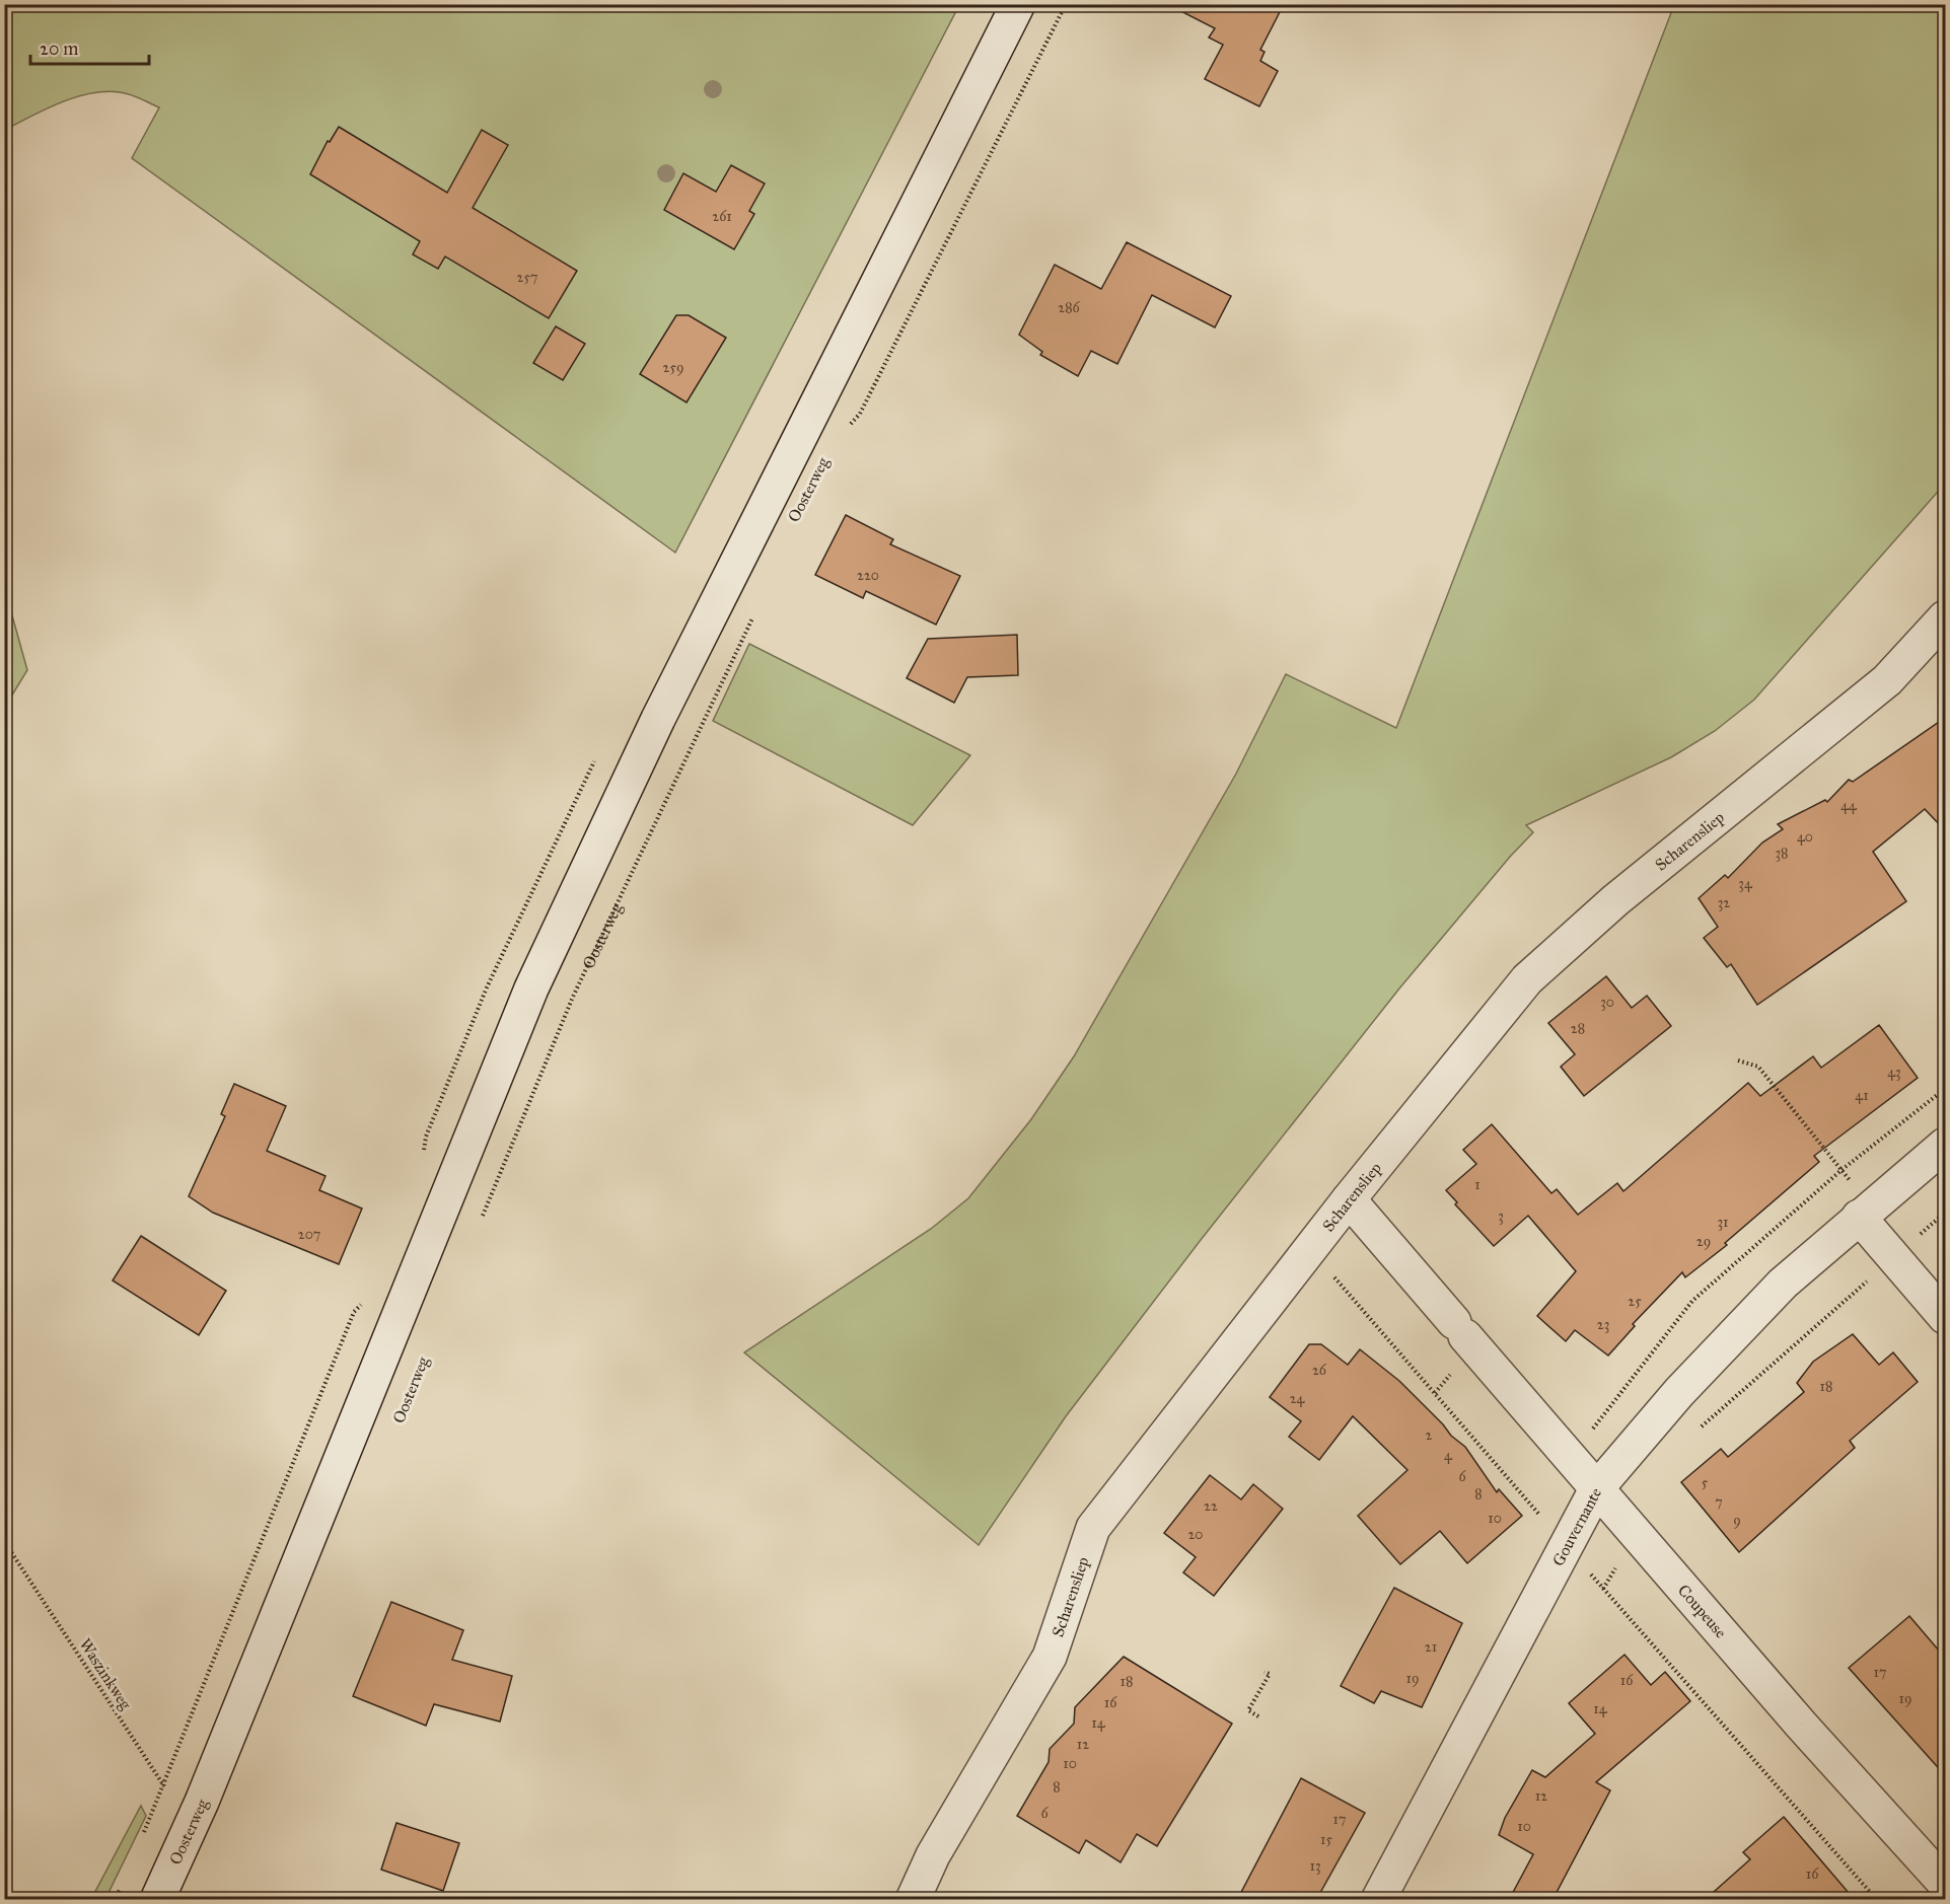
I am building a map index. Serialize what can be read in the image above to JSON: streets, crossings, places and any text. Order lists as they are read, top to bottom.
{
  "streets": {
    "street": [
      "Oosterweg",
      "Scharensliep",
      "Gouvernante",
      "Coupeuse"
    ],
    "path": ["Waszinkweg"]
  },
  "crossings": [
    ["Oosterweg", "Waszinkweg"],
    ["Scharensliep", "Coupeuse"],
    ["Gouvernante", "Coupeuse"]
  ],
  "house_numbers": [
    "261",
    "257",
    "286",
    "259",
    "220",
    "44",
    "40",
    "38",
    "34",
    "32",
    "30",
    "28",
    "43",
    "41",
    "1",
    "3",
    "31",
    "207",
    "29",
    "25",
    "23",
    "26",
    "18",
    "24",
    "2",
    "4",
    "6",
    "5",
    "8",
    "7",
    "22",
    "10",
    "9",
    "20",
    "21",
    "17",
    "19",
    "16",
    "18",
    "19",
    "16",
    "14",
    "14",
    "12",
    "10",
    "8",
    "12",
    "6",
    "17",
    "10",
    "15",
    "13",
    "16"
  ],
  "scale_bar": "20 m"
}
